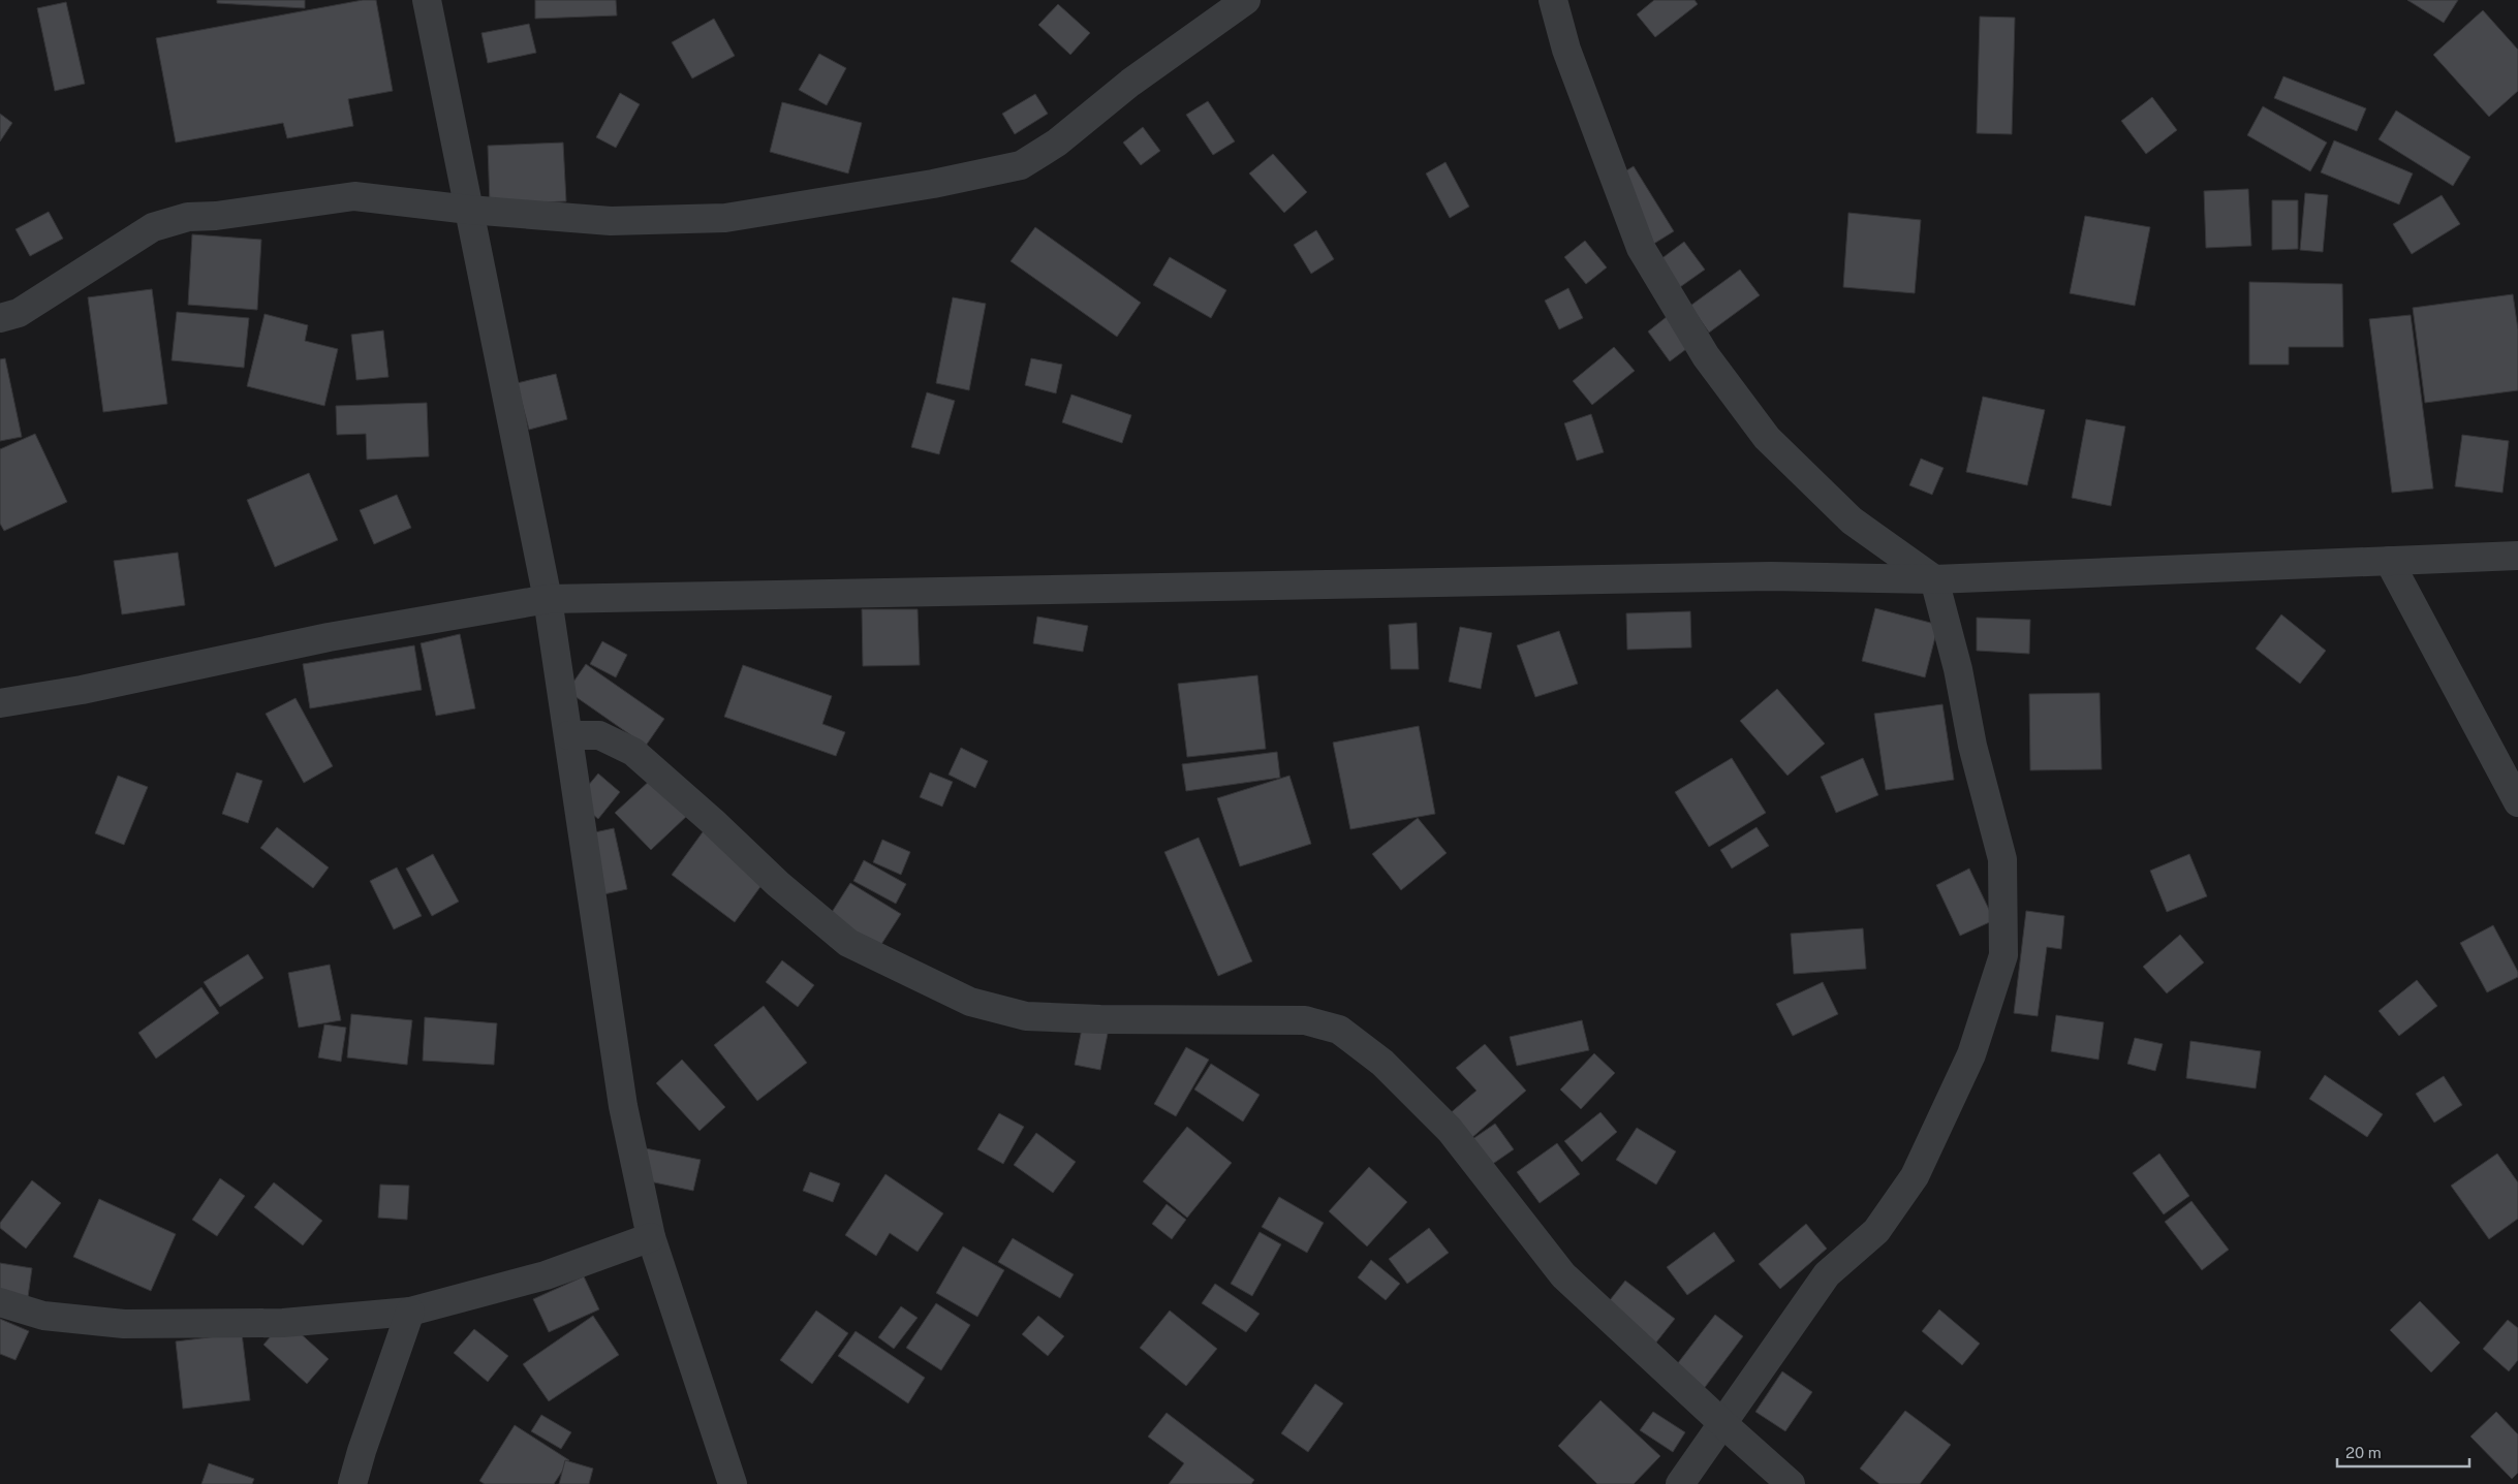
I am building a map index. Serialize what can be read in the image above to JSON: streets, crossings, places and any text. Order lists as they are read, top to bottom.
{
  "scale_bar": "20 m"
}
